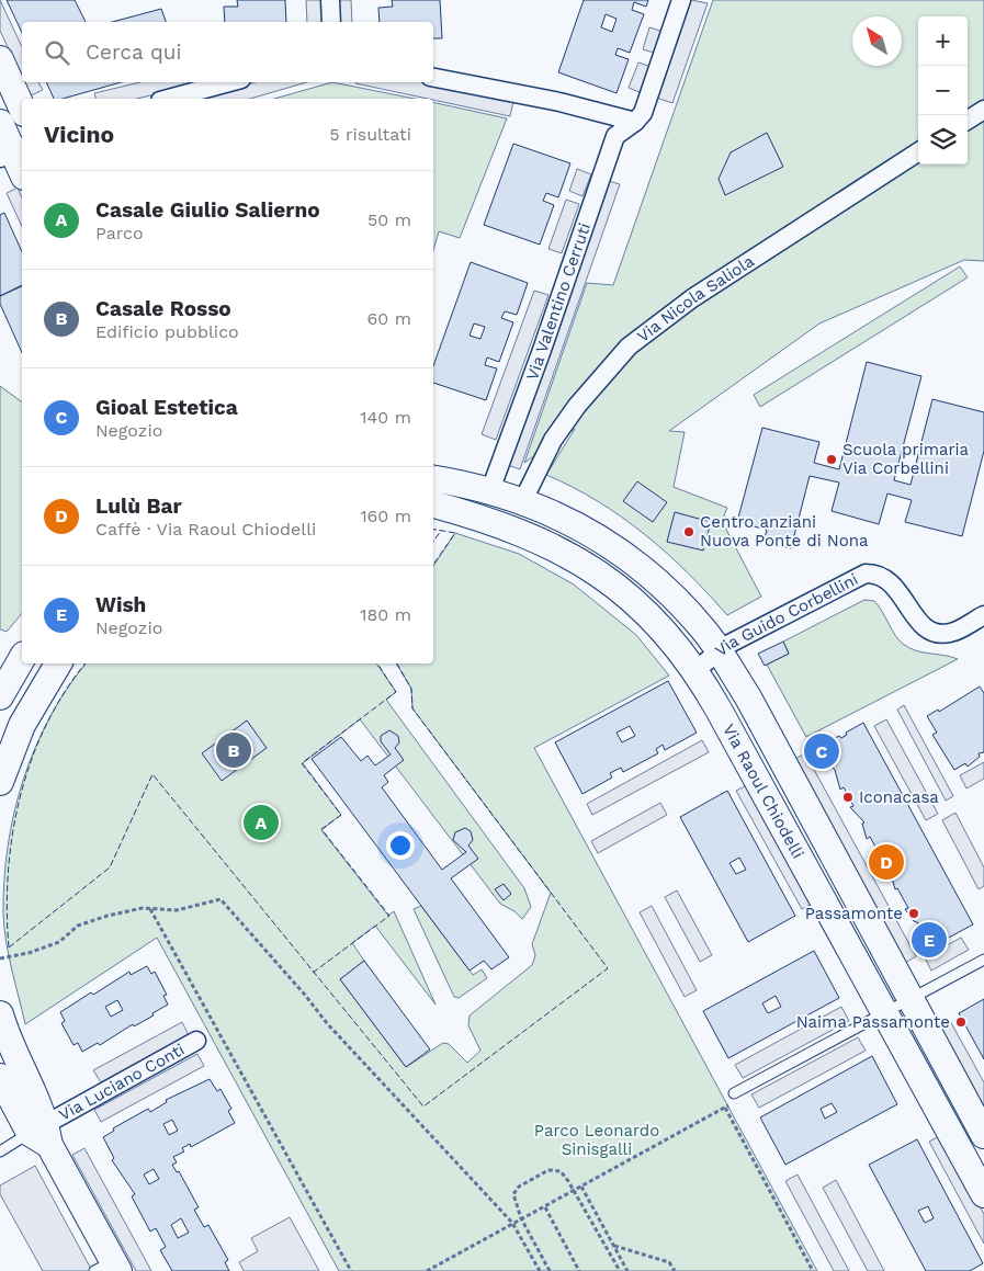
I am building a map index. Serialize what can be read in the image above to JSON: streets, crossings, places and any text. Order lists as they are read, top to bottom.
{
  "streets": {
    "main road": ["Via Raoul Chiodelli", "Via Luciano Conti"],
    "street": ["Via Nicola Saliola", "Via Valentino Cerruti", "Via Guido Corbellini"]
  },
  "crossings": [
    ["Via Nicola Saliola", "Via Raoul Chiodelli"],
    ["Via Valentino Cerruti", "Via Raoul Chiodelli"],
    ["Via Guido Corbellini", "Via Raoul Chiodelli"]
  ],
  "parks": ["Parco Leonardo Sinisgalli"],
  "places": [
    "Scuola primaria Via Corbellini",
    "Centro anziani Nuova Ponte di Nona",
    "Iconacasa",
    "Passamonte",
    "Naima Passamonte"
  ],
  "north": "top left",
  "page": {
    "map_buttons": ["+", "−"],
    "search": "Cerca qui",
    "heading": ["Vicino", "5 risultati"],
    "list": [
      {
        "mark": "A",
        "name": "Casale Giulio Salierno",
        "note": "Parco",
        "value": "50 m"
      },
      {
        "mark": "B",
        "name": "Casale Rosso",
        "note": "Edificio pubblico",
        "value": "60 m"
      },
      {
        "mark": "C",
        "name": "Gioal Estetica",
        "note": "Negozio",
        "value": "140 m"
      },
      {
        "mark": "D",
        "name": "Lulù Bar",
        "note": "Caffè · Via Raoul Chiodelli",
        "value": "160 m"
      },
      {
        "mark": "E",
        "name": "Wish",
        "note": "Negozio",
        "value": "180 m"
      }
    ],
    "pins": [
      "B",
      "C",
      "A",
      "D",
      "E"
    ]
  }
}
